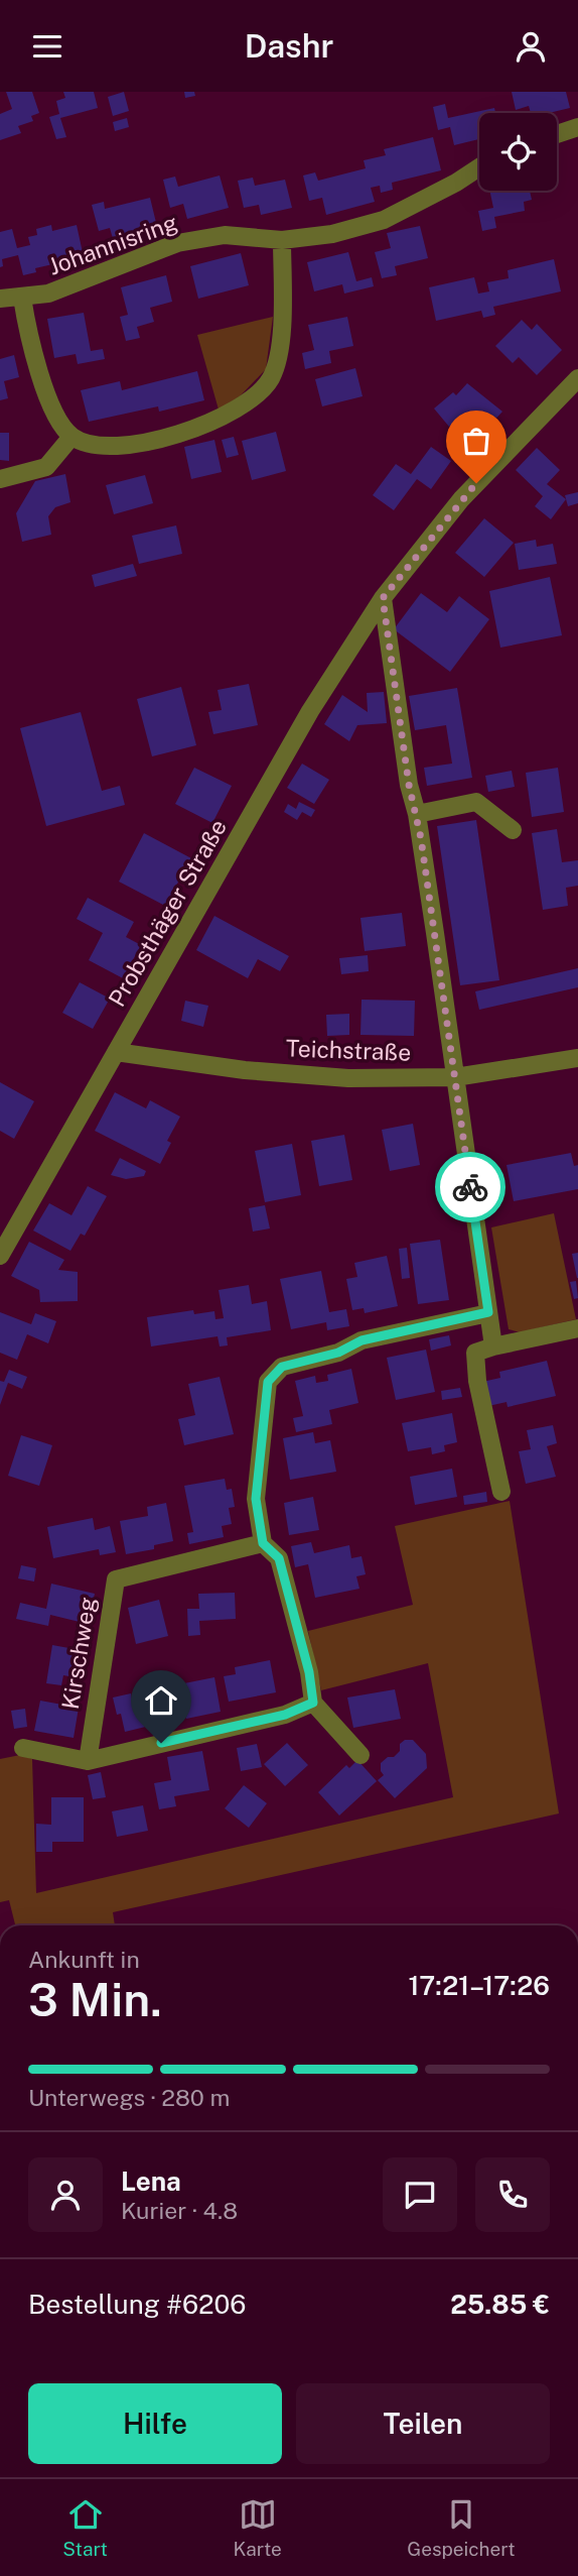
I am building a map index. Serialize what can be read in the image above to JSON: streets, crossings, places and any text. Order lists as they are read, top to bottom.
{
  "streets": {
    "street": [
      "Johannisring",
      "Probsthäger Straße",
      "Teichstraße",
      "Kirschweg"
    ]
  },
  "crossings": [
    ["Probsthäger Straße", "Teichstraße"]
  ],
  "page": {
    "header": "Dashr",
    "heading": ["3 Min.", "Ankunft in", "17:21–17:26"],
    "panel": [
      "Lena",
      "Kurier · 4.8",
      "Bestellung #6206",
      "25.85 €"
    ],
    "bar": "Unterwegs · 280 m",
    "buttons": ["Hilfe", "Teilen"],
    "tabs": ["Start", "Karte", "Gespeichert"]
  }
}
